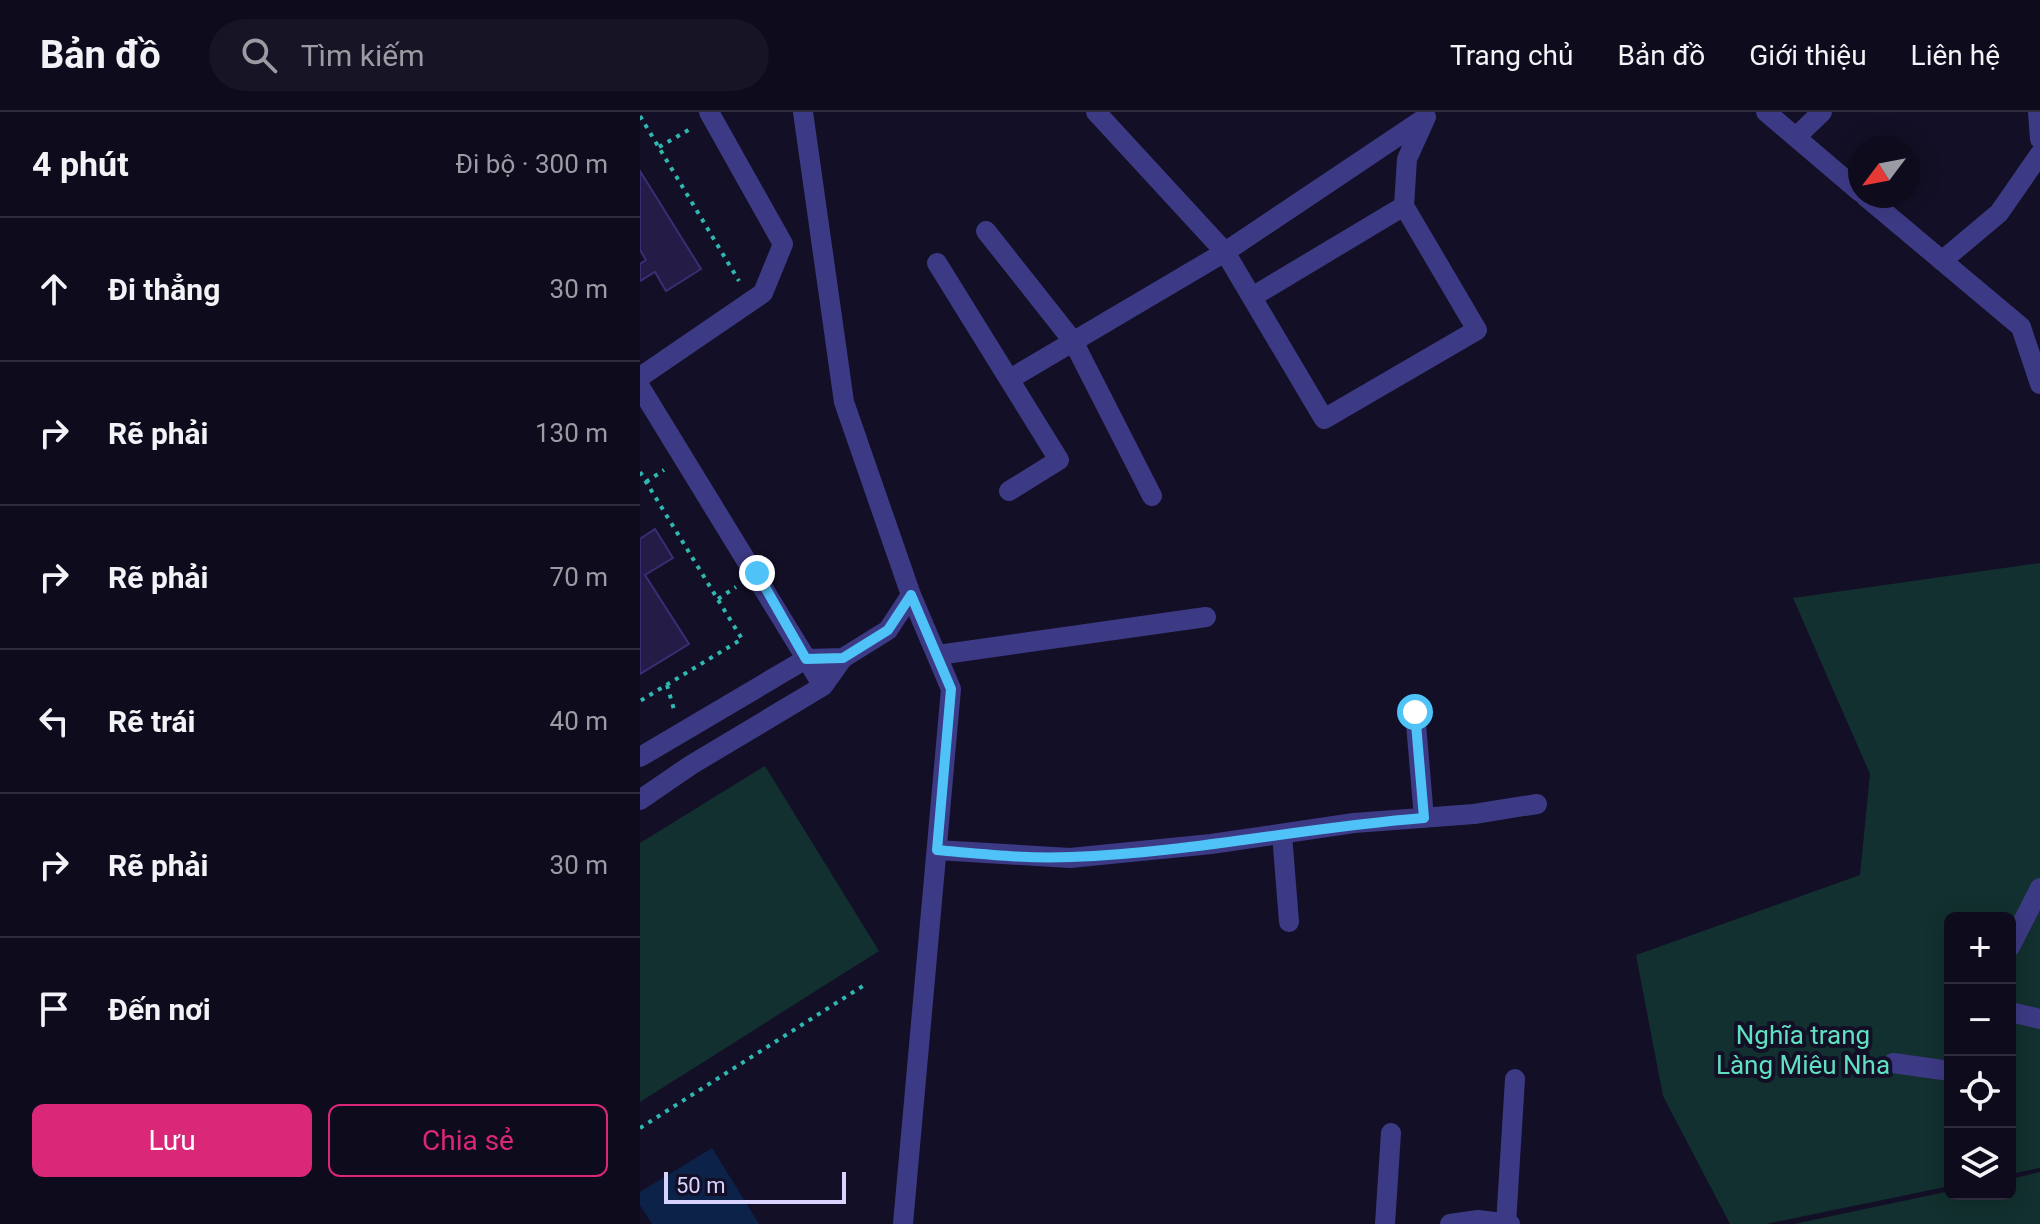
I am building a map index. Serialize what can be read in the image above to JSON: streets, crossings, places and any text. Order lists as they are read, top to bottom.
{
  "parks": ["Nghĩa trang Làng Miêu Nha"],
  "scale_bar": "50 m",
  "north": "bottom left",
  "page": {
    "header": "Bản đồ",
    "search": "Tìm kiếm",
    "nav": [
      "Trang chủ",
      "Bản đồ",
      "Giới thiệu",
      "Liên hệ"
    ],
    "heading": ["4 phút", "Đi bộ · 300 m"],
    "list": [
      ["Đi thẳng", "30 m"],
      ["Rẽ phải", "130 m"],
      ["Rẽ phải", "70 m"],
      ["Rẽ trái", "40 m"],
      ["Rẽ phải", "30 m"],
      "Đến nơi"
    ],
    "map_buttons": ["+", "−"],
    "buttons": ["Lưu", "Chia sẻ"],
    "scale": "50 m"
  }
}
